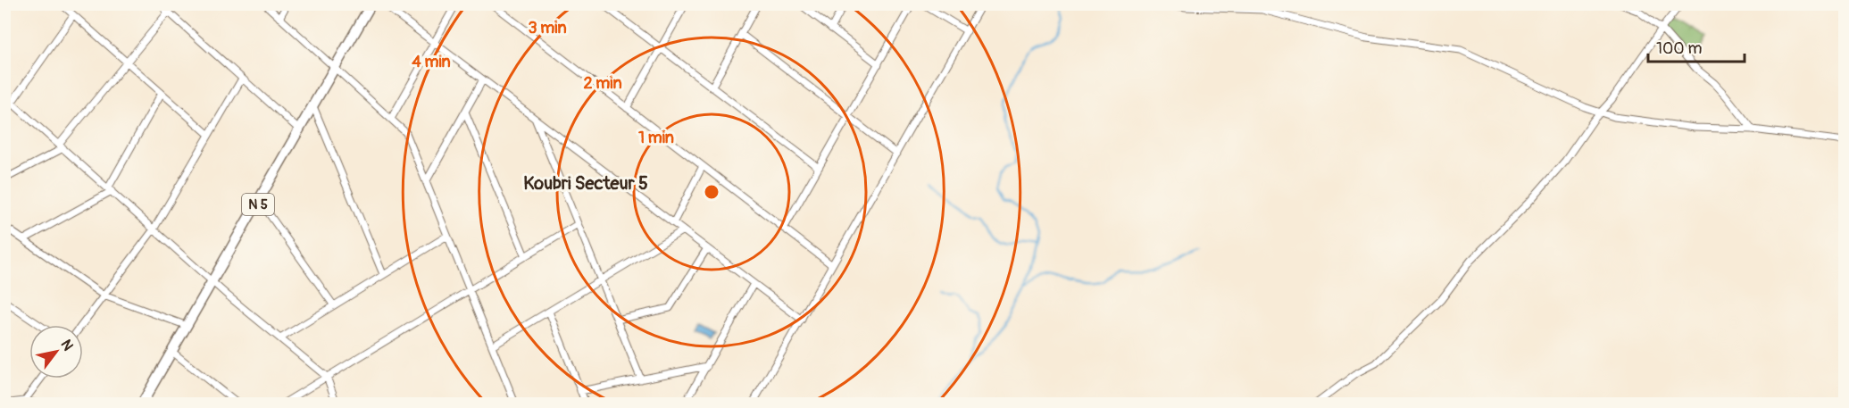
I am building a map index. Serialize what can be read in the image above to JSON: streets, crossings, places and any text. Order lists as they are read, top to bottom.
{
  "streets": {
    "highway": ["N 5"]
  },
  "districts": ["Koubri Secteur 5"],
  "scale_bar": "100 m",
  "north": "top right",
  "rings": [
    "3 min",
    "4 min",
    "2 min",
    "1 min"
  ]
}
